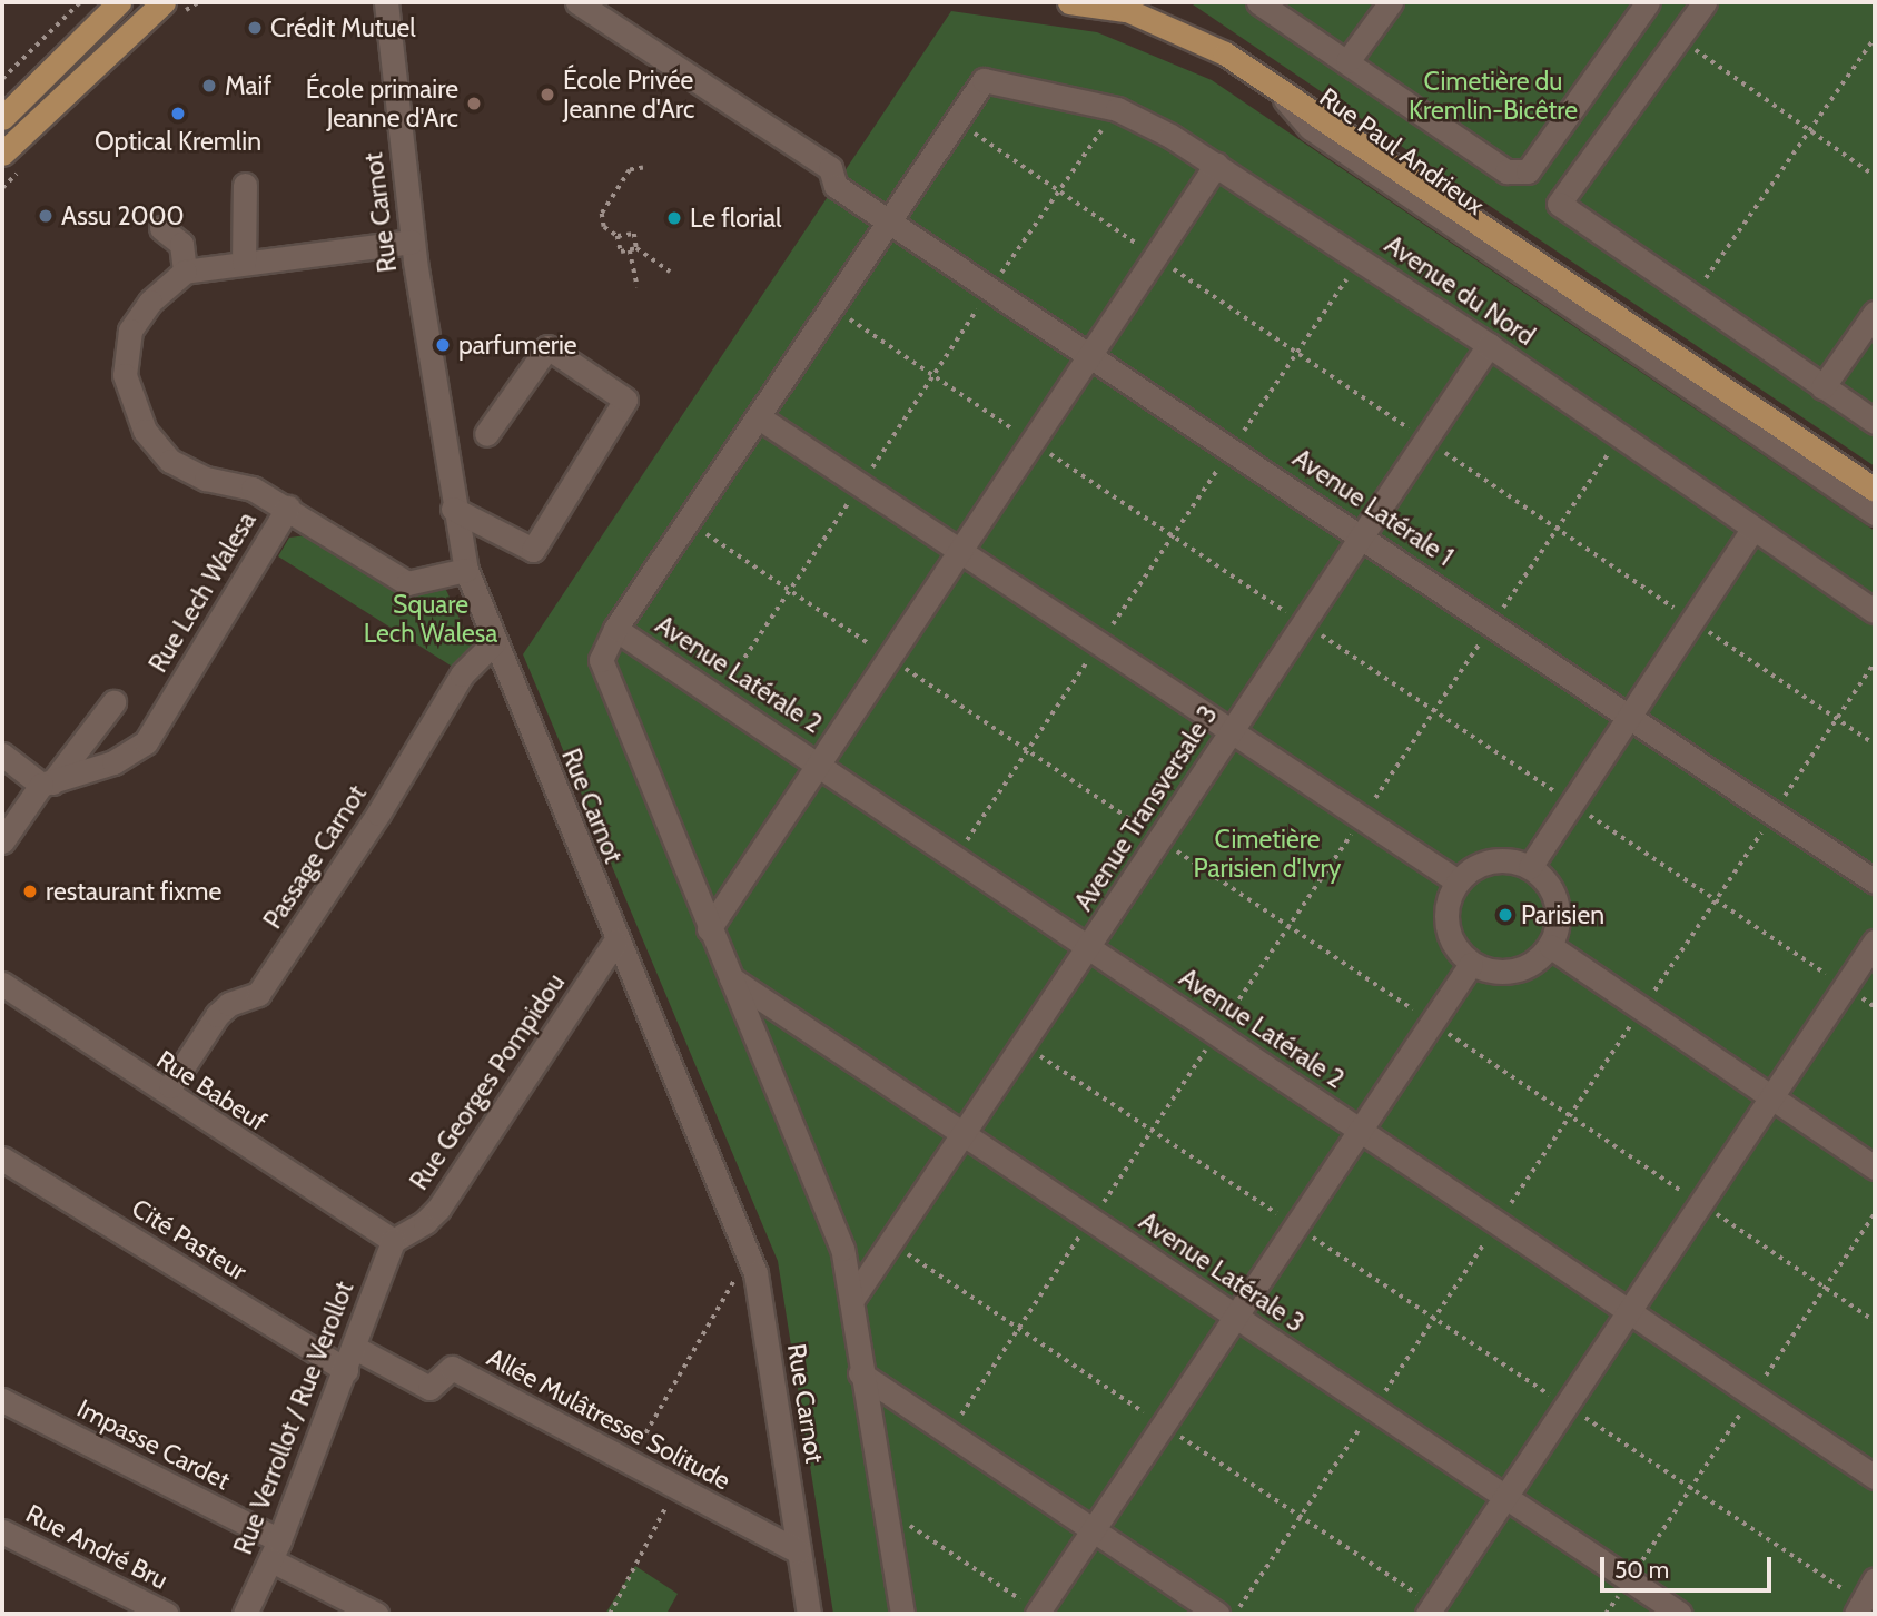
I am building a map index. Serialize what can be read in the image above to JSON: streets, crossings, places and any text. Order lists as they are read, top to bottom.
{
  "streets": {
    "main road": ["Rue Paul Andrieux"],
    "street": [
      "Rue Carnot",
      "Avenue du Nord",
      "Avenue Latérale 1",
      "Rue Lech Walesa",
      "Avenue Latérale 2",
      "Avenue Transversale 3",
      "Passage Carnot",
      "Rue Georges Pompidou",
      "Rue Babeuf",
      "Cité Pasteur",
      "Avenue Latérale 3",
      "Rue Verrollot / Rue Verollot",
      "Allée Mulâtresse Solitude",
      "Impasse Cardet",
      "Rue André Bru"
    ]
  },
  "crossings": [
    ["Rue Carnot", "Rue Lech Walesa"],
    ["Rue Carnot", "Passage Carnot"],
    ["Rue Carnot", "Rue Georges Pompidou"],
    ["Rue Carnot", "Allée Mulâtresse Solitude"],
    ["Avenue du Nord", "Avenue Latérale 1"],
    ["Avenue du Nord", "Avenue Transversale 3"],
    ["Avenue Latérale 1", "Avenue Transversale 3"],
    ["Avenue Latérale 2", "Avenue Transversale 3"],
    ["Avenue Transversale 3", "Avenue Latérale 3"],
    ["Rue Georges Pompidou", "Rue Babeuf"],
    ["Rue Georges Pompidou", "Rue Verrollot / Rue Verollot"],
    ["Rue Babeuf", "Rue Verrollot / Rue Verollot"],
    ["Cité Pasteur", "Rue Verrollot / Rue Verollot"],
    ["Rue Verrollot / Rue Verollot", "Allée Mulâtresse Solitude"],
    ["Rue Verrollot / Rue Verollot", "Impasse Cardet"]
  ],
  "parks": ["Cimetière du Kremlin-Bicêtre", "Square Lech Walesa", "Cimetière Parisien d'Ivry"],
  "places": [
    "Crédit Mutuel",
    "Maif",
    "École Privée Jeanne d'Arc",
    "École primaire Jeanne d'Arc",
    "Optical Kremlin",
    "Assu 2000",
    "Le florial",
    "parfumerie",
    "restaurant fixme",
    "Parisien"
  ],
  "scale_bar": "50 m"
}
